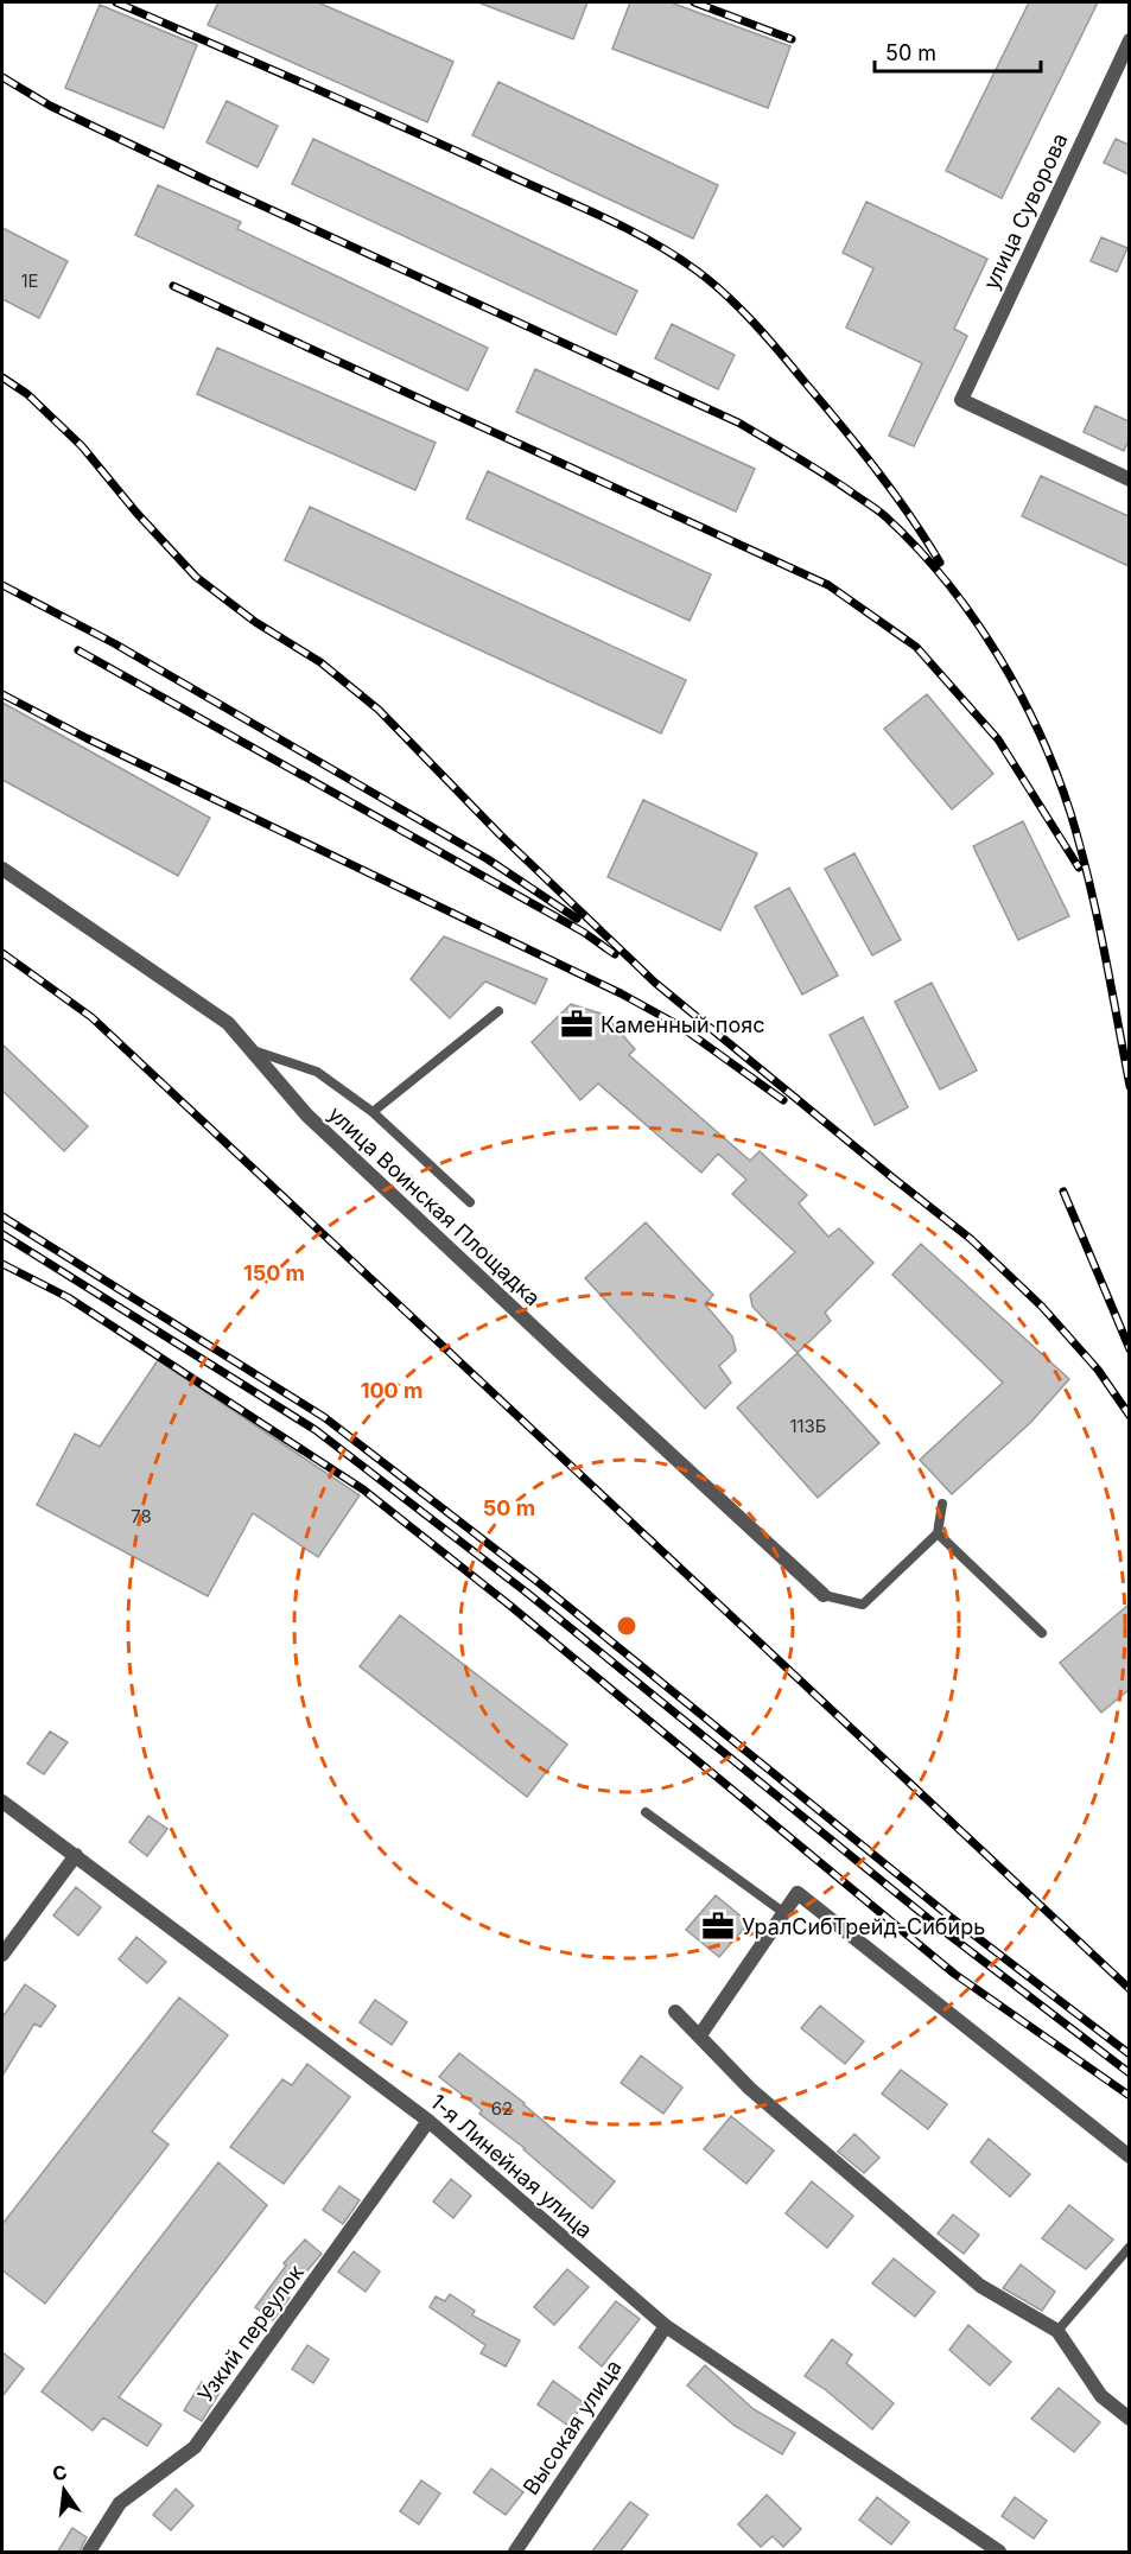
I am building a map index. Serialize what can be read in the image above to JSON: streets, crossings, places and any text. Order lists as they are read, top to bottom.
{
  "streets": {
    "street": [
      "улица Суворова",
      "улица Воинская Площадка",
      "1-я Линейная улица",
      "Узкий переулок",
      "Высокая улица"
    ]
  },
  "crossings": [
    ["1-я Линейная улица", "Узкий переулок"],
    ["1-я Линейная улица", "Высокая улица"]
  ],
  "places": {
    "office": ["Каменный пояс", "УралСибТрейд-Сибирь"]
  },
  "house_numbers": [
    "1Е",
    "113Б",
    "78",
    "62"
  ],
  "scale_bar": "50 m",
  "north": "top",
  "rings": ["150 m", "100 m", "50 m"]
}
